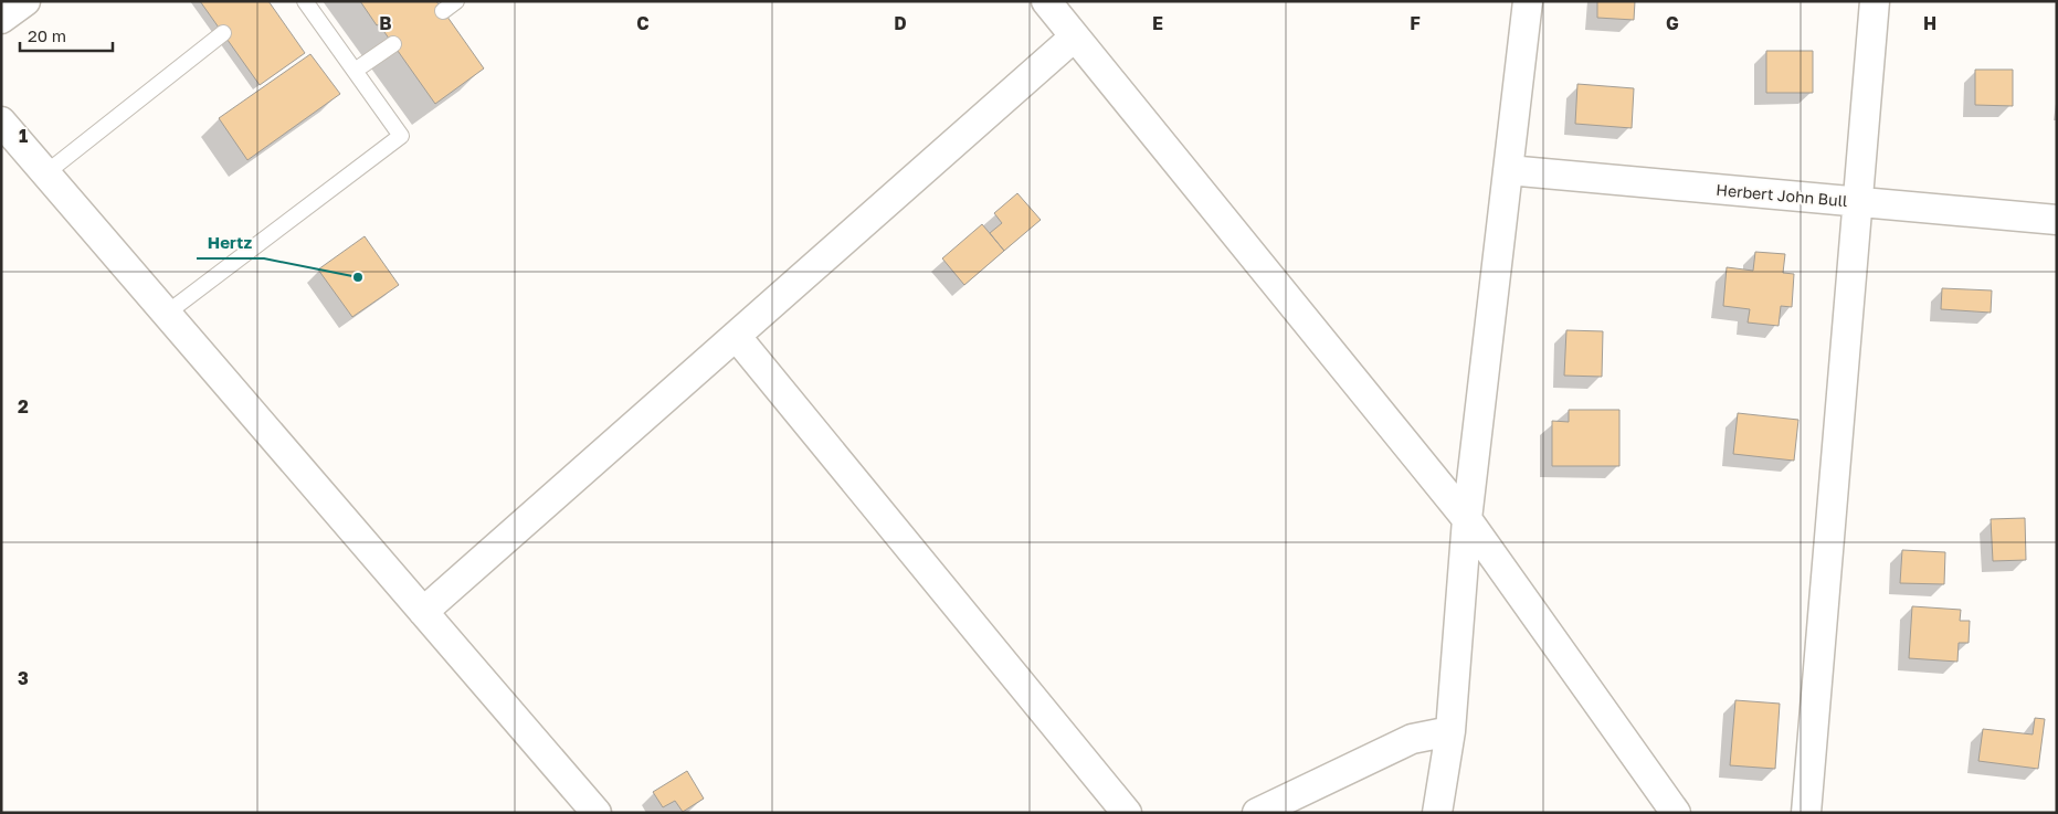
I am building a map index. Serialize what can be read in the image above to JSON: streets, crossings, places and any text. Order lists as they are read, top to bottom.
{
  "streets": {
    "street": ["Herbert John Bull"]
  },
  "places": ["Hertz"],
  "scale_bar": "20 m",
  "grid": {
    "columns": [
      "B",
      "C",
      "D",
      "E",
      "F",
      "G",
      "H"
    ],
    "rows": ["1", "2", "3"]
  }
}
